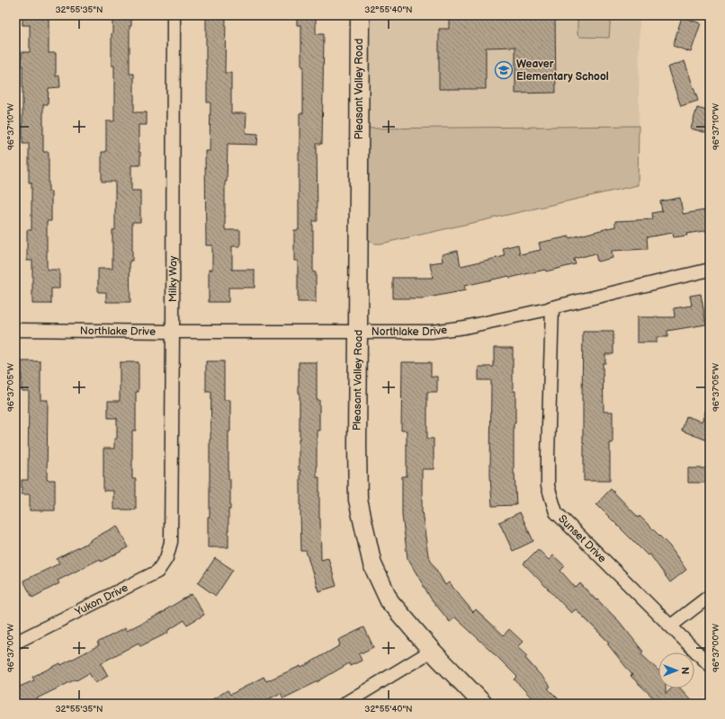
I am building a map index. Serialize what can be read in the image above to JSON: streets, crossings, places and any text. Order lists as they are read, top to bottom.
{
  "streets": {
    "street": [
      "Pleasant Valley Road",
      "Milky Way",
      "Northlake Drive",
      "Sunset Drive",
      "Yukon Drive"
    ]
  },
  "crossings": [
    ["Pleasant Valley Road", "Northlake Drive"],
    ["Milky Way", "Northlake Drive"],
    ["Milky Way", "Yukon Drive"],
    ["Northlake Drive", "Sunset Drive"]
  ],
  "places": {
    "school or university": ["Weaver Elementary School"]
  },
  "north": "right",
  "coordinates": [
    "32°55'35\"N",
    "32°55'40\"N",
    "96°37'10\"W",
    "96°37'05\"W",
    "96°37'00\"W"
  ]
}
